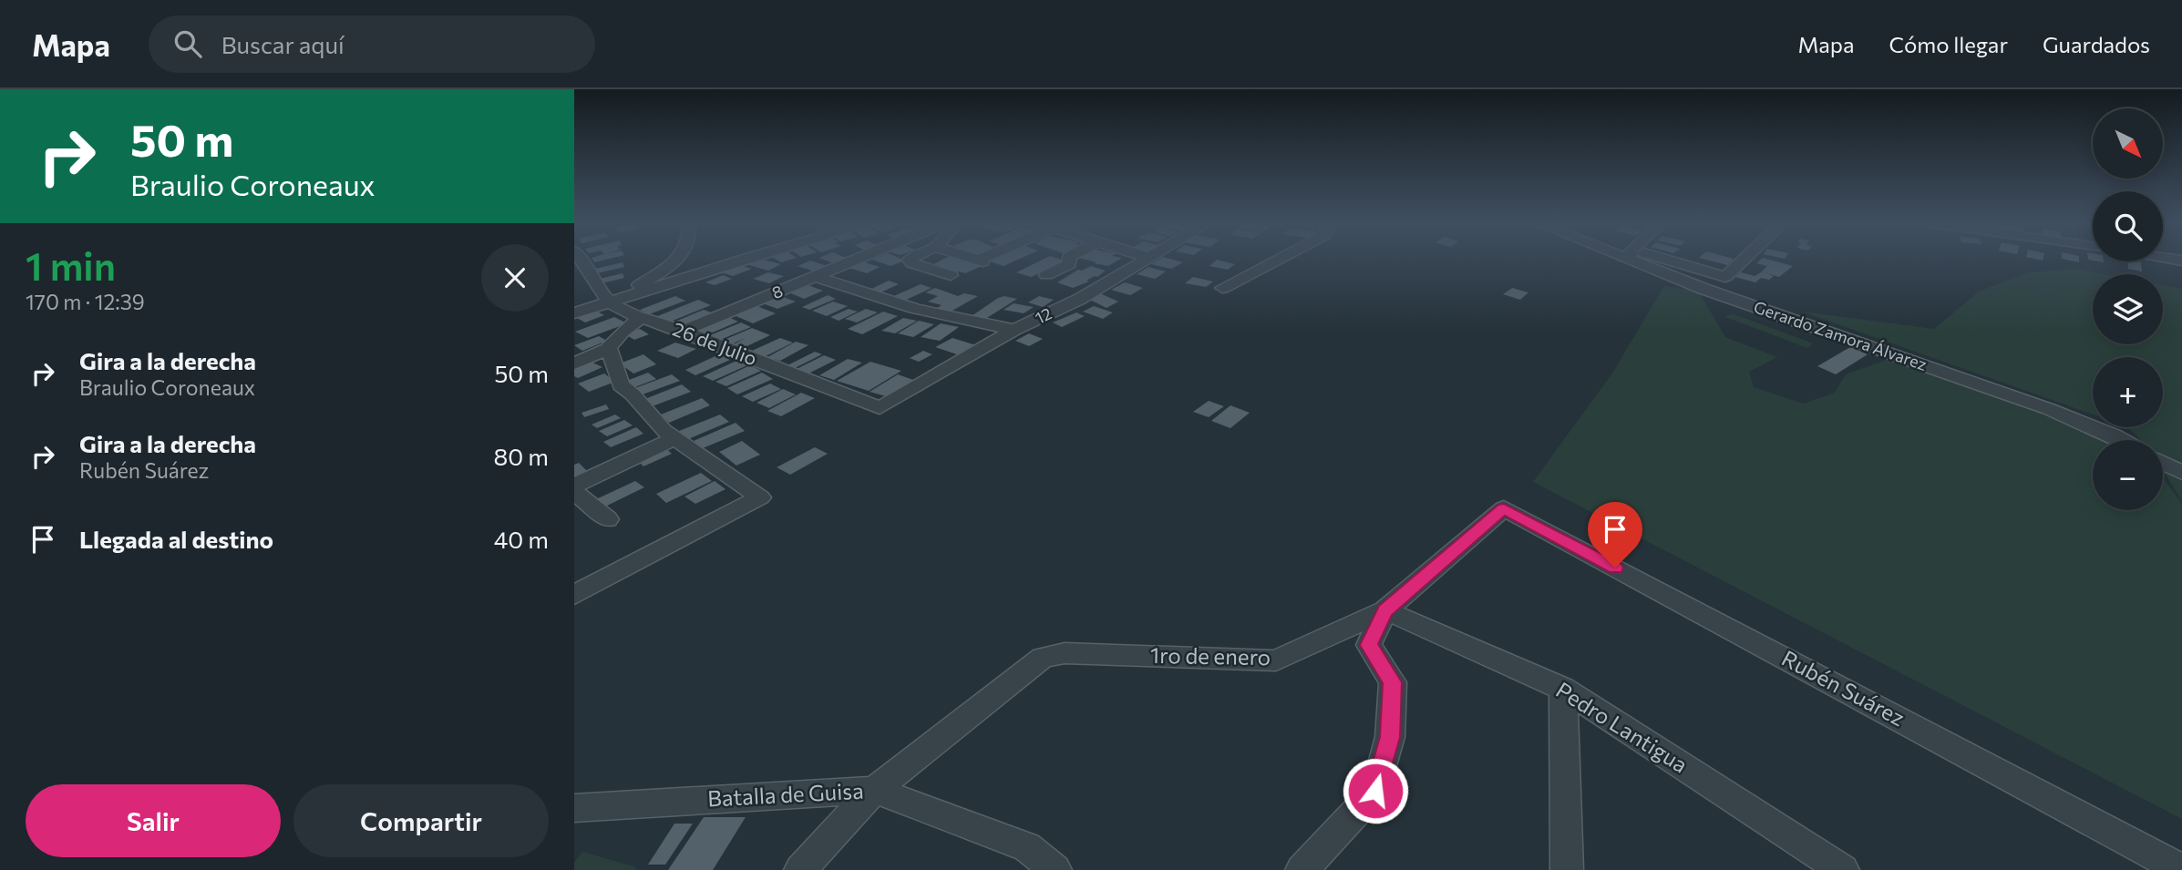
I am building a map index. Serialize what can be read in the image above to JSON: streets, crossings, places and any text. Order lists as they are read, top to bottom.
{
  "streets": {
    "street": [
      "8",
      "12",
      "Gerardo Zamora Álvarez",
      "26 de Julio",
      "1ro de enero",
      "Rubén Suárez",
      "Pedro Lantigua",
      "Batalla de Guisa"
    ]
  },
  "crossings": [
    ["8", "26 de Julio"],
    ["12", "26 de Julio"],
    ["1ro de enero", "Rubén Suárez"],
    ["1ro de enero", "Pedro Lantigua"],
    ["1ro de enero", "Batalla de Guisa"],
    ["Rubén Suárez", "Pedro Lantigua"]
  ],
  "north": "bottom right",
  "page": {
    "header": "Mapa",
    "search": "Buscar aquí",
    "nav": ["Mapa", "Cómo llegar", "Guardados"],
    "turn": ["50 m", "Braulio Coroneaux"],
    "map_buttons": ["+", "−"],
    "heading": ["1 min", "170 m · 12:39"],
    "list": [
      {
        "name": "Gira a la derecha",
        "note": "Braulio Coroneaux",
        "value": "50 m"
      },
      {
        "name": "Gira a la derecha",
        "note": "Rubén Suárez",
        "value": "80 m"
      },
      {
        "name": "Llegada al destino",
        "value": "40 m"
      }
    ],
    "buttons": ["Salir", "Compartir"]
  }
}
